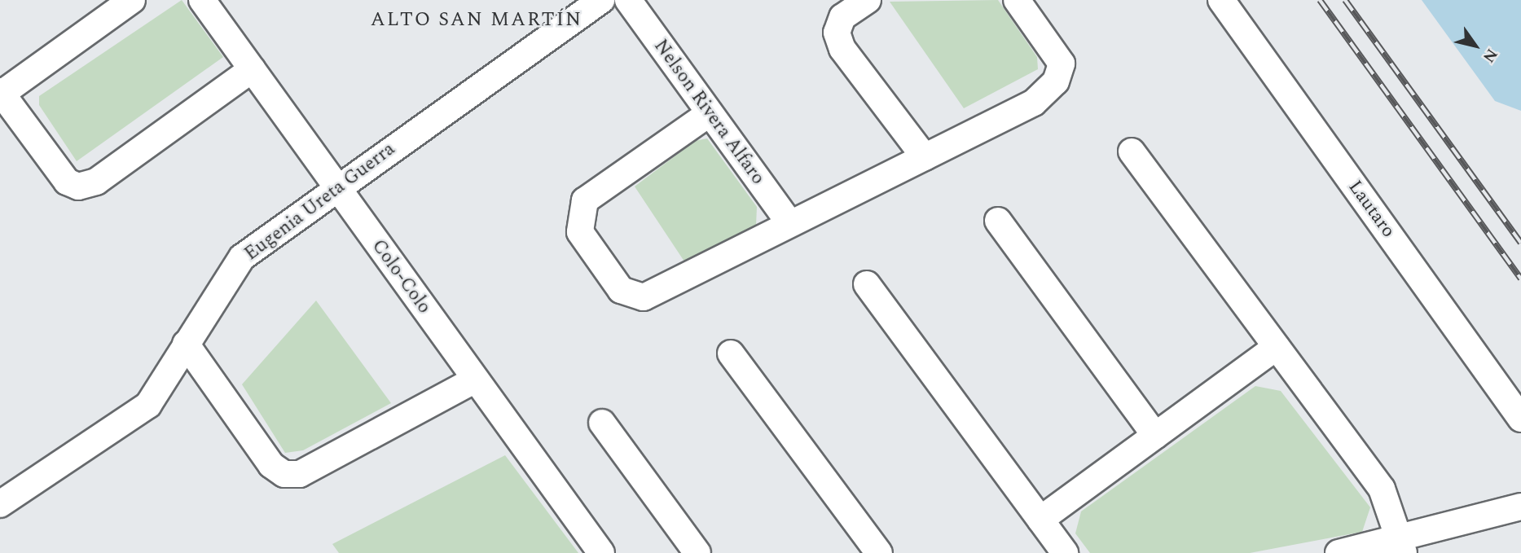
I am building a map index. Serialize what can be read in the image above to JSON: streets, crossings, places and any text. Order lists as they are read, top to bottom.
{
  "streets": {
    "street": [
      "Nelson Rivera Alfaro",
      "Eugenia Ureta Guerra",
      "Lautaro",
      "Colo-Colo"
    ]
  },
  "crossings": [
    ["Eugenia Ureta Guerra", "Colo-Colo"]
  ],
  "districts": ["ALTO SAN MARTÍN"],
  "north": "bottom right"
}
